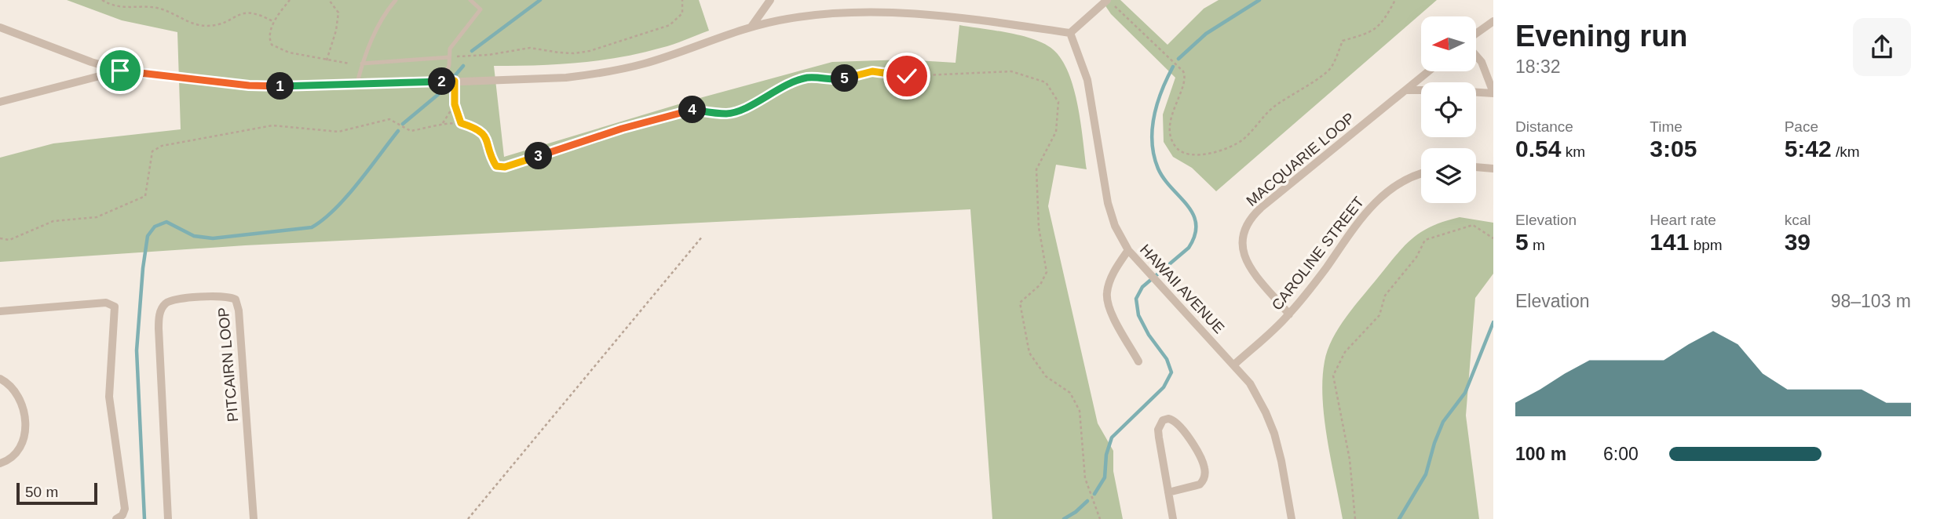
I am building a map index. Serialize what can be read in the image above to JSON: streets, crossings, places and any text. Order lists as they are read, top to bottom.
{
  "streets": {
    "street": [
      "MACQUARIE LOOP",
      "CAROLINE STREET",
      "HAWAII AVENUE",
      "PITCAIRN LOOP"
    ]
  },
  "crossings": [
    ["MACQUARIE LOOP", "CAROLINE STREET"],
    ["CAROLINE STREET", "HAWAII AVENUE"]
  ],
  "scale_bar": "50 m",
  "north": "left",
  "page": {
    "heading": ["Evening run", "18:32"],
    "pins": [
      "5",
      "2",
      "1",
      "4",
      "3"
    ],
    "stats": [
      ["Distance", "0.54 km"],
      ["Time", "3:05"],
      ["Pace", "5:42 /km"],
      ["Elevation", "5 m"],
      ["Heart rate", "141 bpm"],
      ["kcal", "39"]
    ],
    "chart": ["Elevation", "98–103 m"],
    "list": [
      {
        "name": "100 m",
        "note": "6:00"
      }
    ],
    "scale": "50 m"
  }
}
